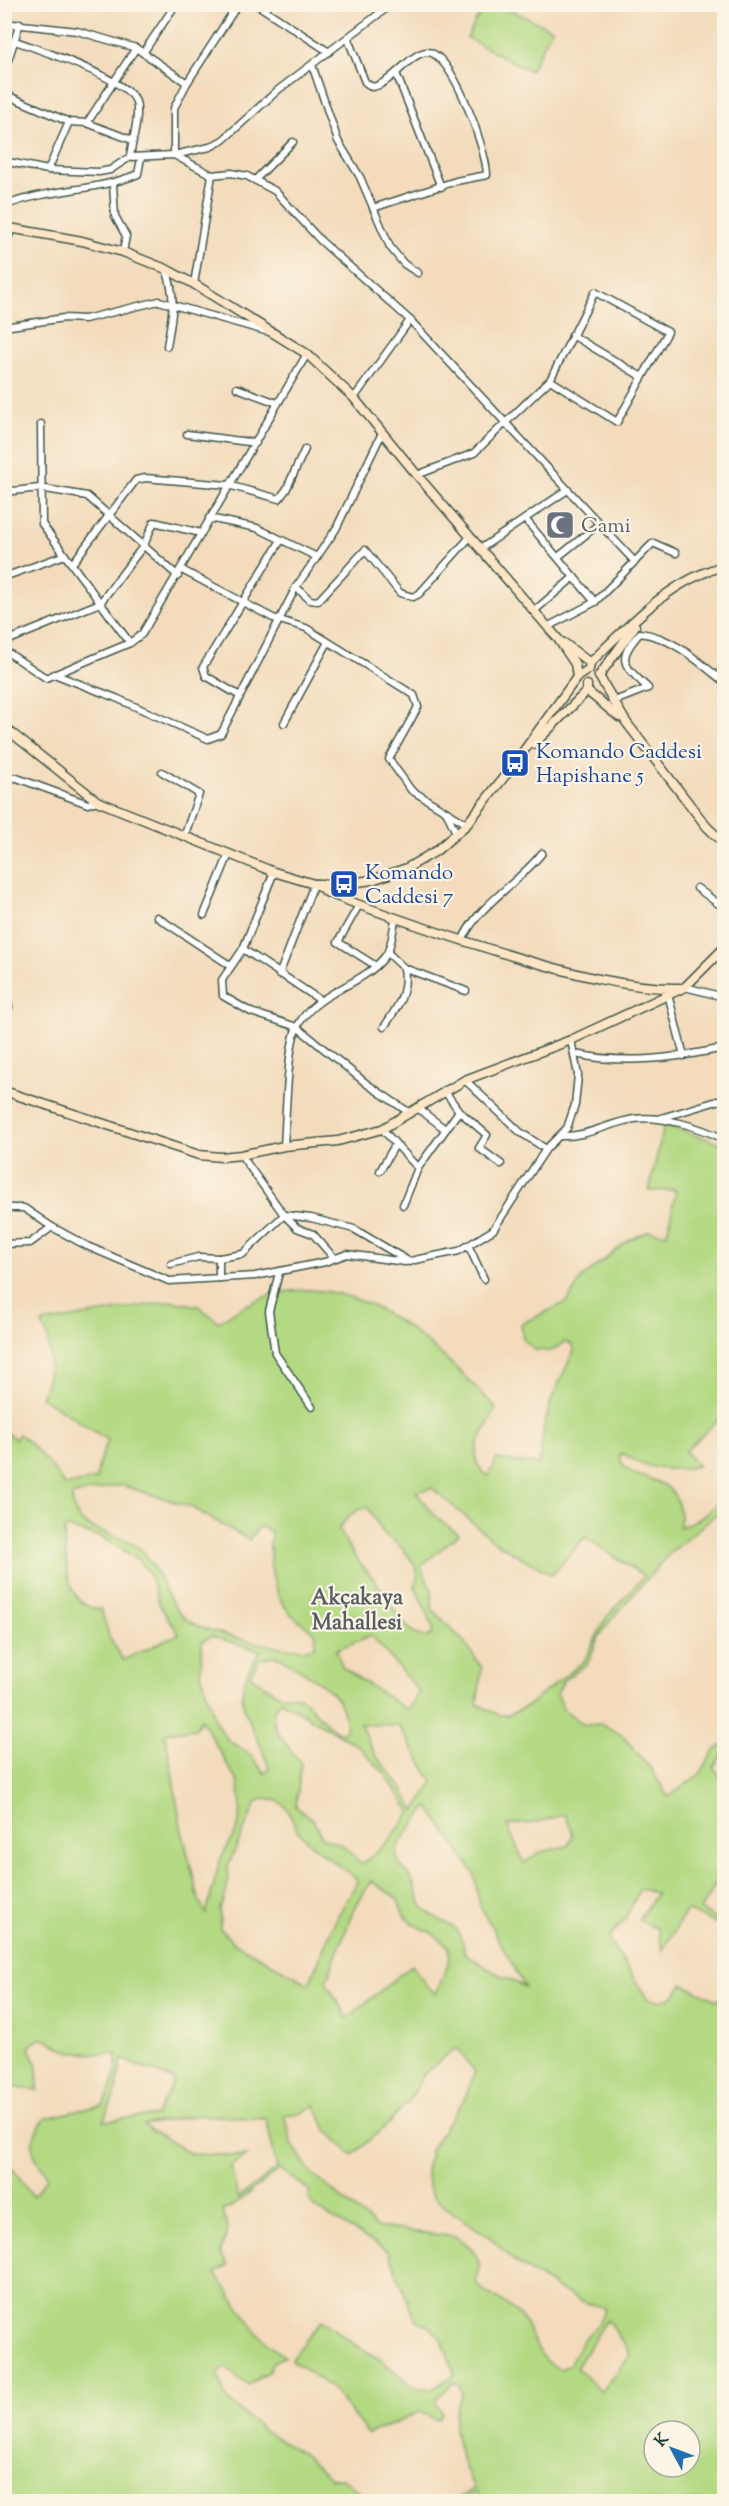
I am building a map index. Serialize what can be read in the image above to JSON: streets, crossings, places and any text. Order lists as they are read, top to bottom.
{
  "districts": ["Akçakaya Mahallesi"],
  "places": {
    "mosque": ["Cami"],
    "bus stop": ["Komando Caddesi Hapishane 5", "Komando Caddesi 7"]
  },
  "north": "top left"
}
